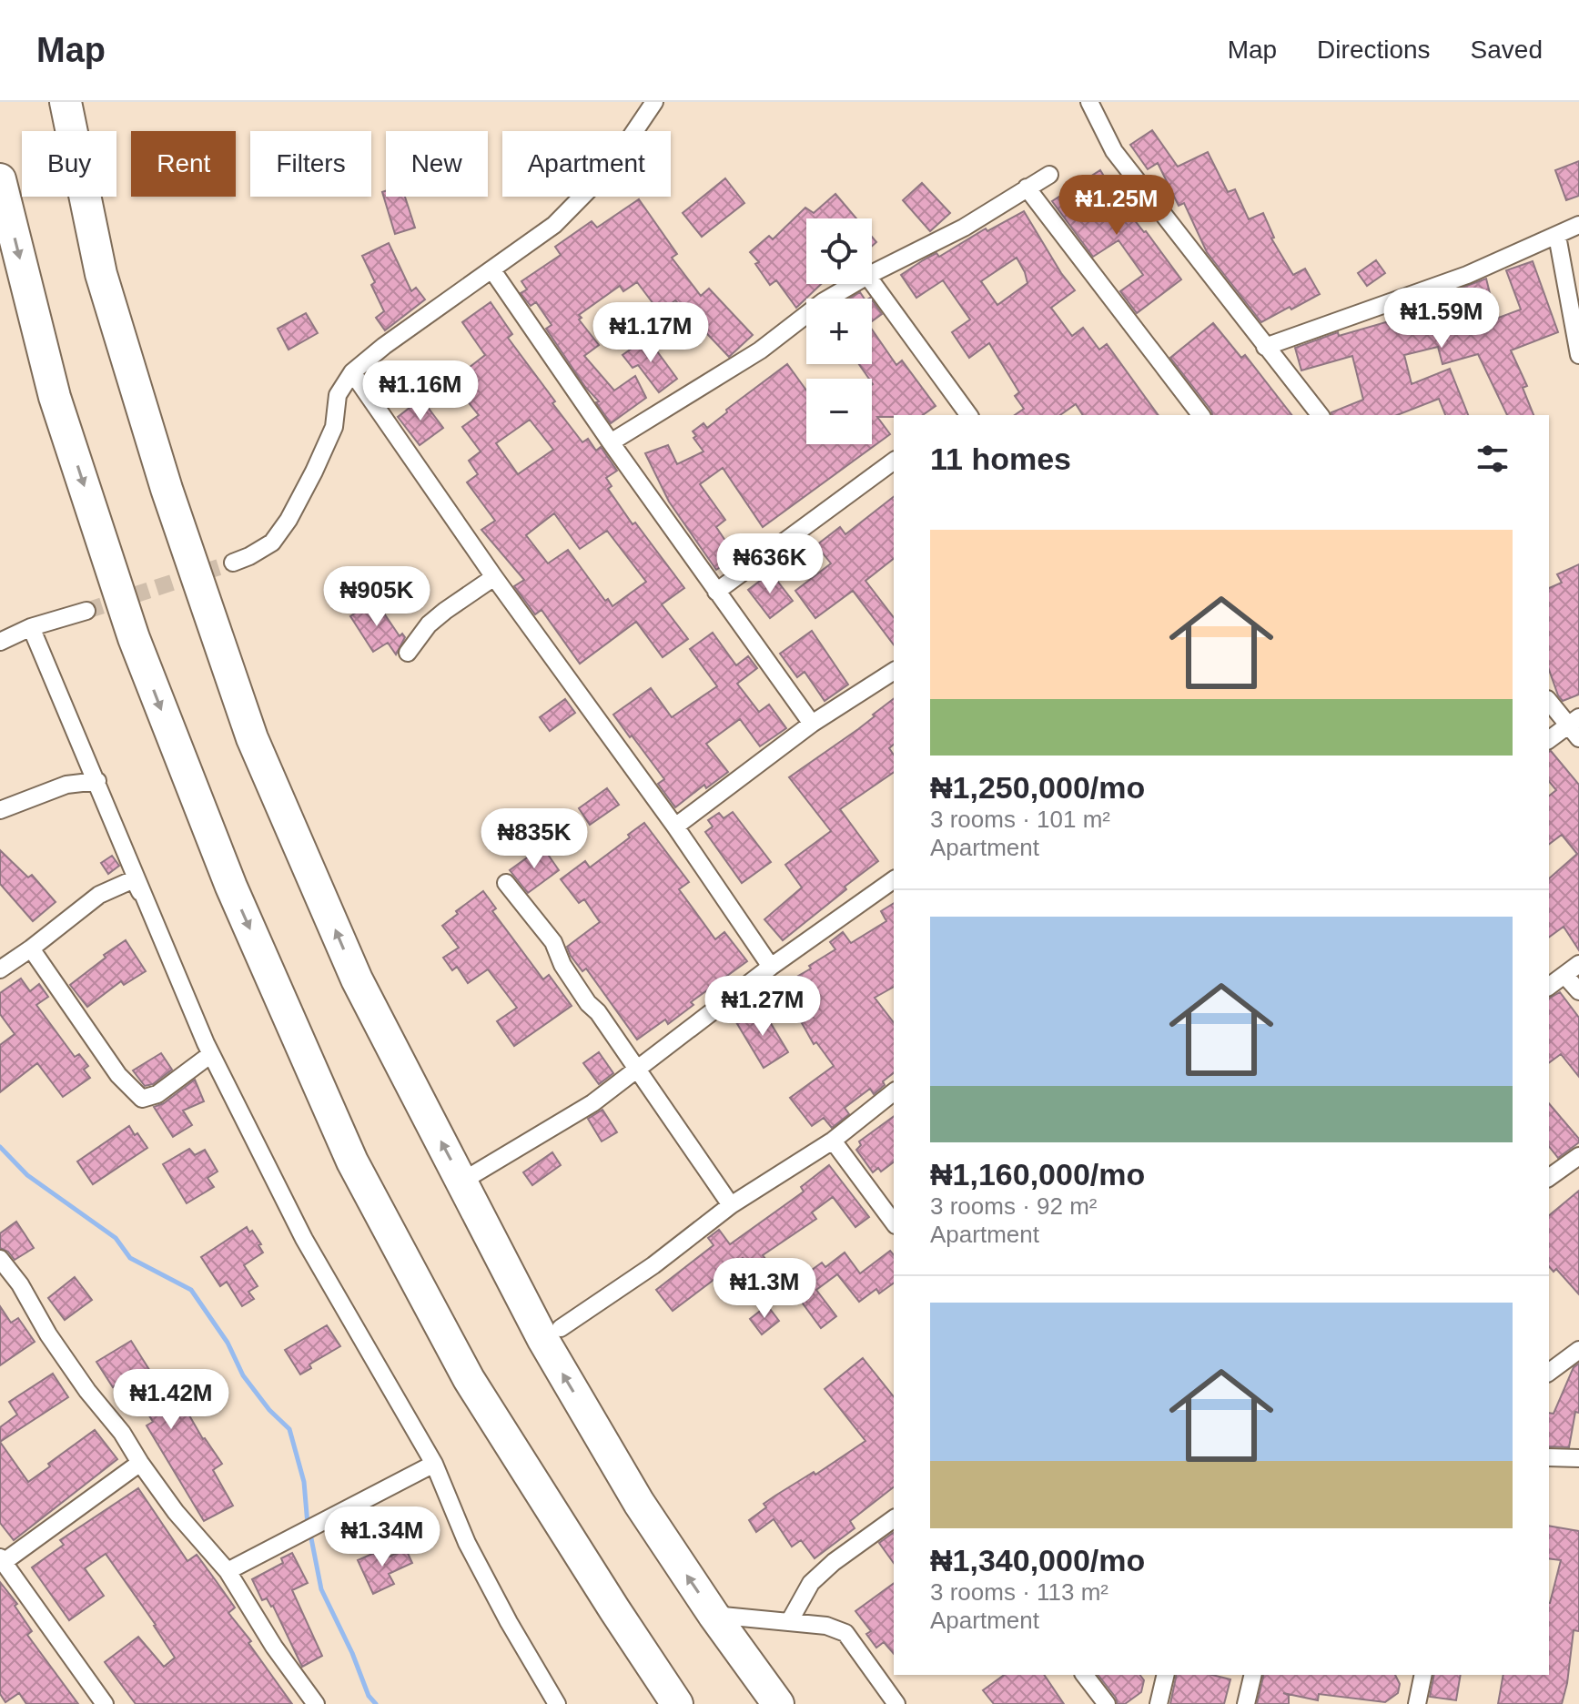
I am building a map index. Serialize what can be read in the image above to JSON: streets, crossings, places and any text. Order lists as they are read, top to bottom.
{
  "page": {
    "header": "Map",
    "nav": ["Map", "Directions", "Saved"],
    "chip": [
      "Buy",
      "Rent",
      "Filters",
      "New",
      "Apartment"
    ],
    "price": [
      "₦1.25M",
      "₦1.59M",
      "₦1.17M",
      "₦1.16M",
      "₦636K",
      "₦905K",
      "₦835K",
      "₦1.27M",
      "₦1.3M",
      "₦1.42M",
      "₦1.34M"
    ],
    "map_buttons": ["+", "−"],
    "heading": "11 homes",
    "list": [
      {
        "name": "₦1,250,000/mo",
        "note": "3 rooms · 101 m² · Apartment"
      },
      {
        "name": "₦1,160,000/mo",
        "note": "3 rooms · 92 m² · Apartment"
      },
      {
        "name": "₦1,340,000/mo",
        "note": "3 rooms · 113 m² · Apartment"
      }
    ]
  }
}
